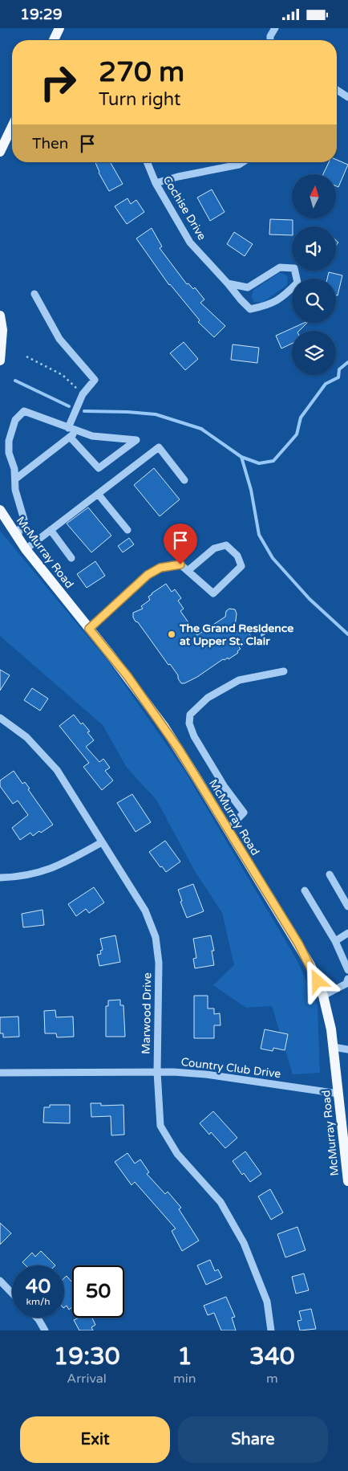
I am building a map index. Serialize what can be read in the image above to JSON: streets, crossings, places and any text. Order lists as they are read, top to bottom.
{
  "streets": {
    "main road": ["McMurray Road"],
    "street": ["Cochise Drive", "Marwood Drive", "Country Club Drive"]
  },
  "crossings": [
    ["McMurray Road", "Country Club Drive"],
    ["Marwood Drive", "Country Club Drive"]
  ],
  "places": ["The Grand Residence at Upper St. Clair"],
  "north": "top",
  "page": {
    "status": "19:29",
    "turn": ["270 m", "Turn right"],
    "then": "Then",
    "speed": "40 km/h",
    "limit": "50",
    "eta": [
      "19:30",
      "Arrival",
      "1",
      "min",
      "340",
      "m"
    ],
    "buttons": ["Exit", "Share"]
  }
}
